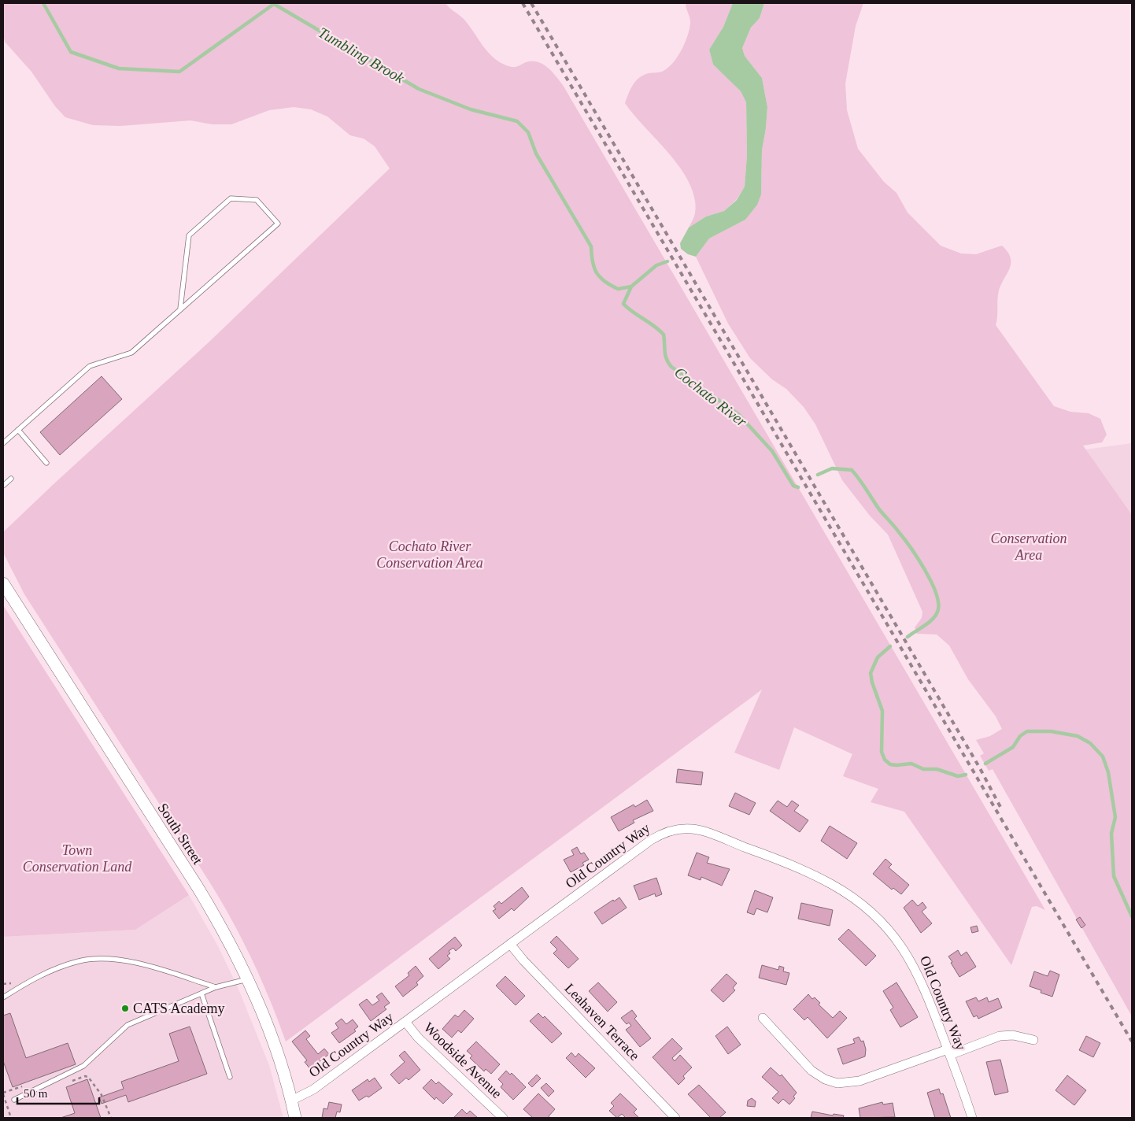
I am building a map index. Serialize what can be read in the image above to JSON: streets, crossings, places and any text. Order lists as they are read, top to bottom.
{
  "streets": {
    "main road": ["South Street"],
    "street": ["Old Country Way", "Leahaven Terrace", "Woodside Avenue"]
  },
  "crossings": [
    ["South Street", "Old Country Way"],
    ["Old Country Way", "Leahaven Terrace"],
    ["Old Country Way", "Woodside Avenue"]
  ],
  "water": ["Tumbling Brook", "Cochato River"],
  "parks": ["Conservation Area", "Cochato River Conservation Area", "Town Conservation Land"],
  "places": ["CATS Academy"],
  "scale_bar": "50 m"
}
